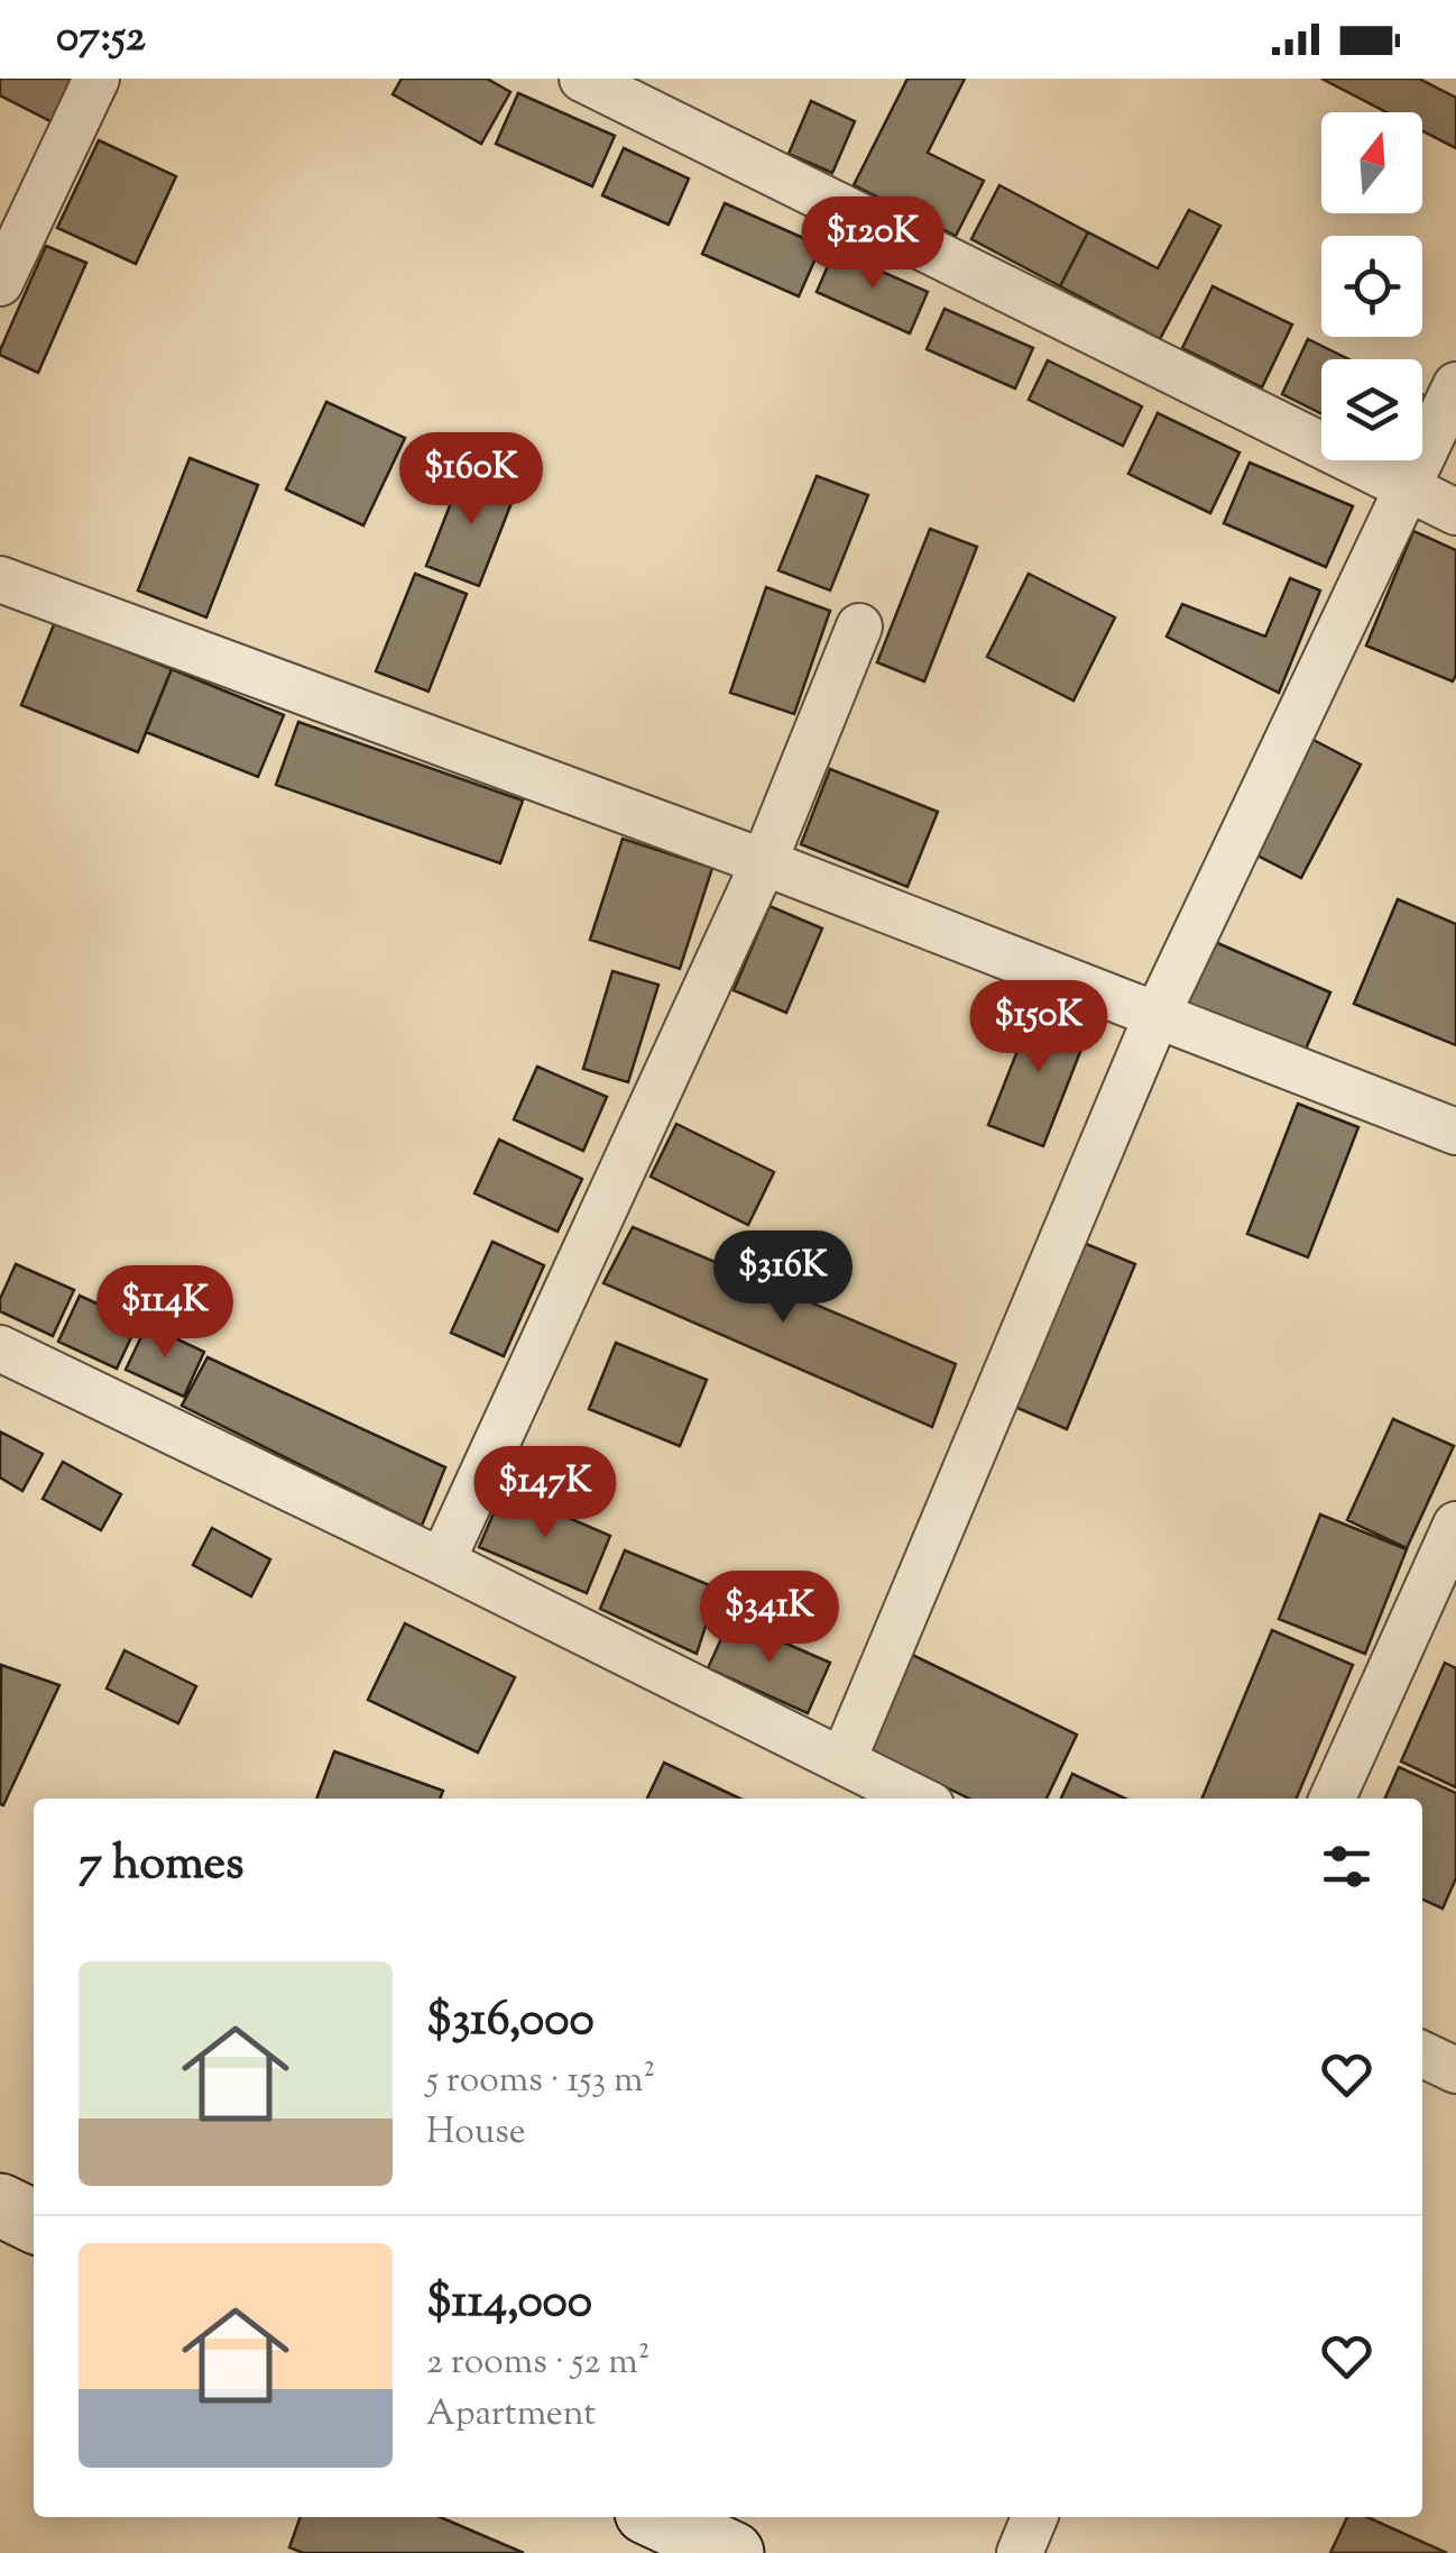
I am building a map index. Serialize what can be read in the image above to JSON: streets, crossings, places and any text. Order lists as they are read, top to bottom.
{
  "north": "top",
  "page": {
    "status": "07:52",
    "price": [
      "$120K",
      "$160K",
      "$150K",
      "$316K",
      "$114K",
      "$147K",
      "$341K"
    ],
    "heading": "7 homes",
    "list": [
      {
        "name": "$316,000",
        "note": "5 rooms · 153 m² · House"
      },
      {
        "name": "$114,000",
        "note": "2 rooms · 52 m² · Apartment"
      }
    ]
  }
}
